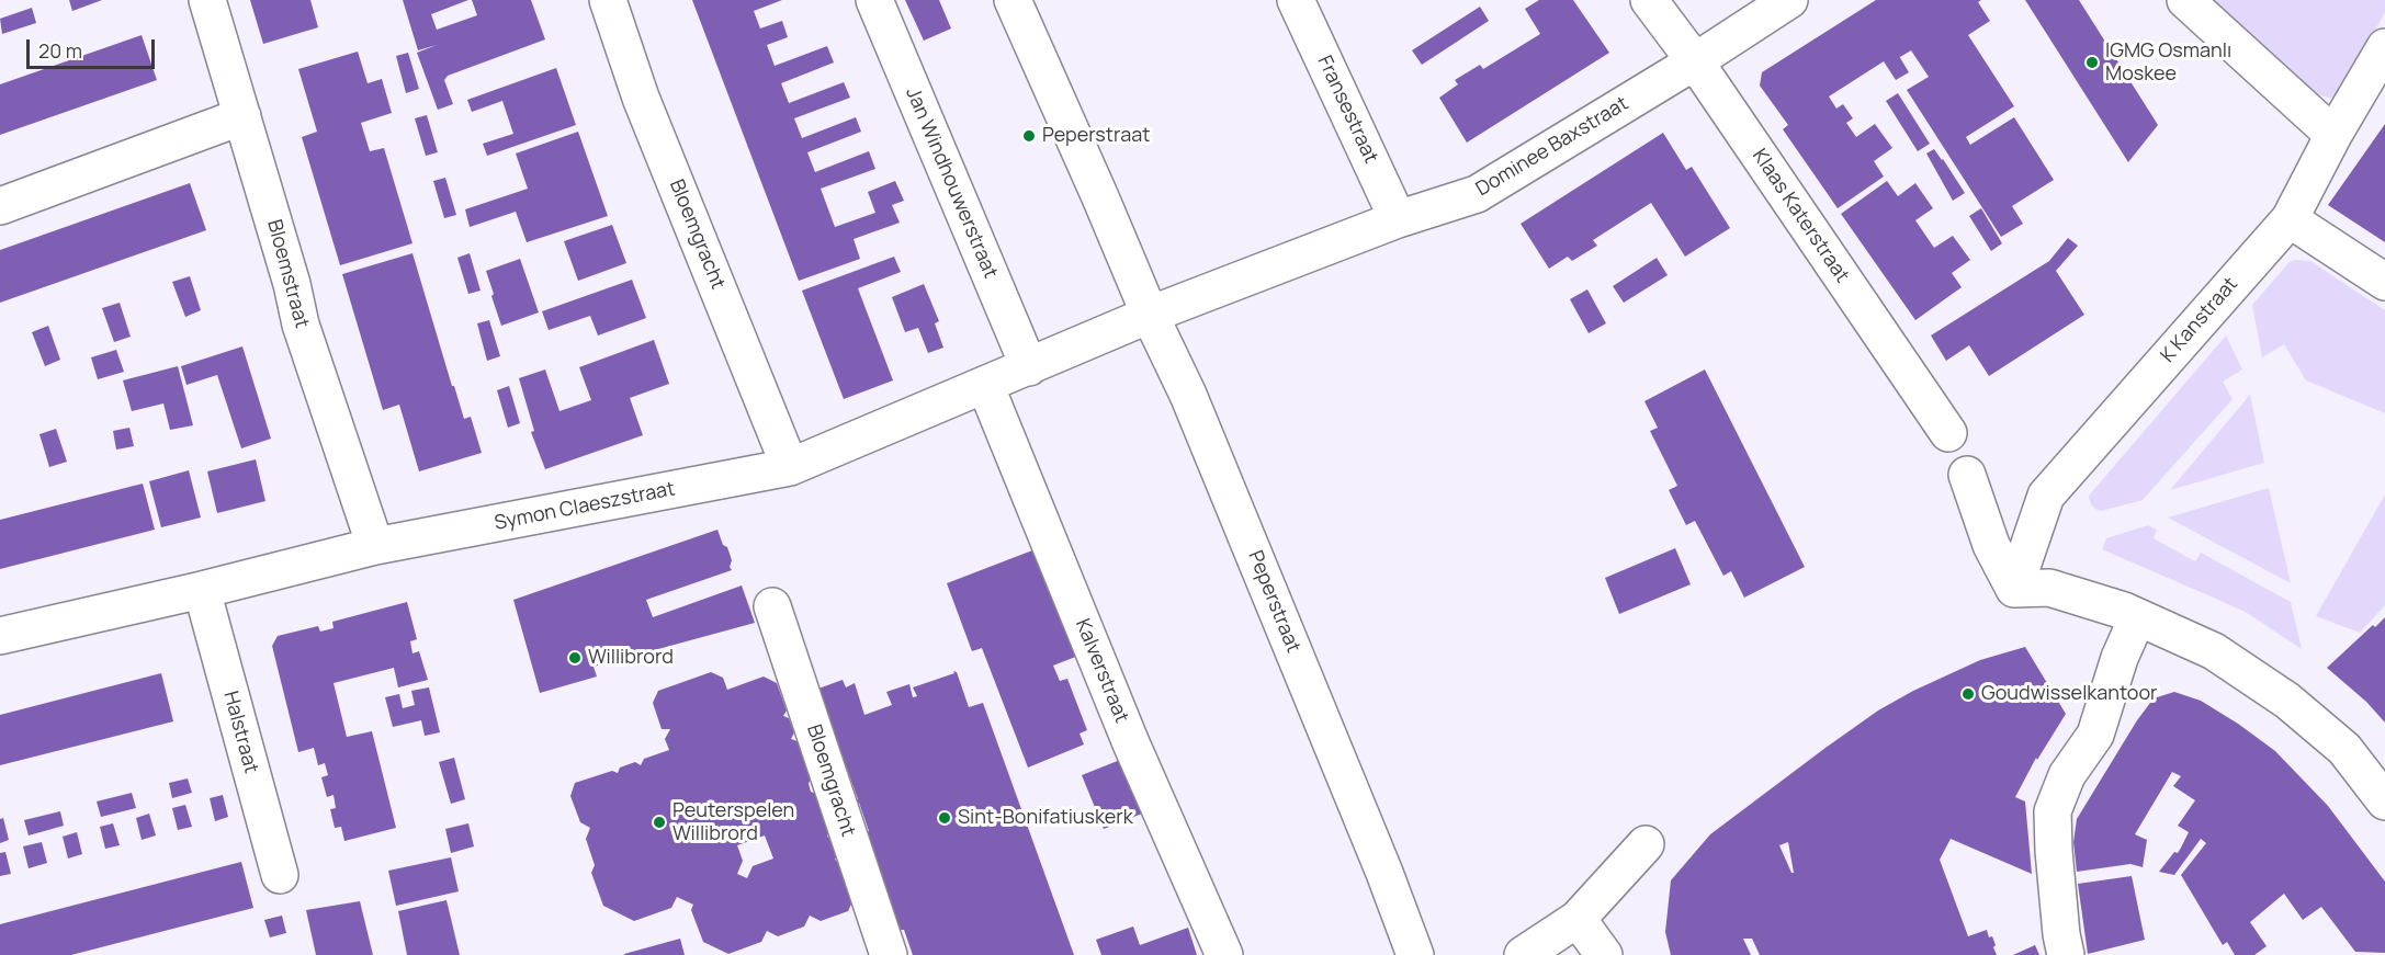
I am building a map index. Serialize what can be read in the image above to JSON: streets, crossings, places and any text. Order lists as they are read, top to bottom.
{
  "streets": {
    "street": [
      "Fransestraat",
      "Dominee Baxstraat",
      "Jan Windhouwerstraat",
      "Klaas Katerstraat",
      "Bloemgracht",
      "Bloemstraat",
      "K Kanstraat",
      "Symon Claeszstraat",
      "Peperstraat",
      "Kalverstraat",
      "Halstraat"
    ]
  },
  "crossings": [
    ["Fransestraat", "Dominee Baxstraat"],
    ["Dominee Baxstraat", "Klaas Katerstraat"],
    ["Dominee Baxstraat", "Symon Claeszstraat"],
    ["Dominee Baxstraat", "Peperstraat"],
    ["Jan Windhouwerstraat", "Symon Claeszstraat"],
    ["Bloemgracht", "Symon Claeszstraat"],
    ["Bloemstraat", "Symon Claeszstraat"],
    ["Symon Claeszstraat", "Peperstraat"],
    ["Symon Claeszstraat", "Kalverstraat"],
    ["Symon Claeszstraat", "Halstraat"]
  ],
  "places": [
    "IGMG Osmanlı Moskee",
    "Peperstraat",
    "Willibrord",
    "Goudwisselkantoor",
    "Sint-Bonifatiuskerk",
    "Peuterspelen Willibrord"
  ],
  "scale_bar": "20 m"
}
